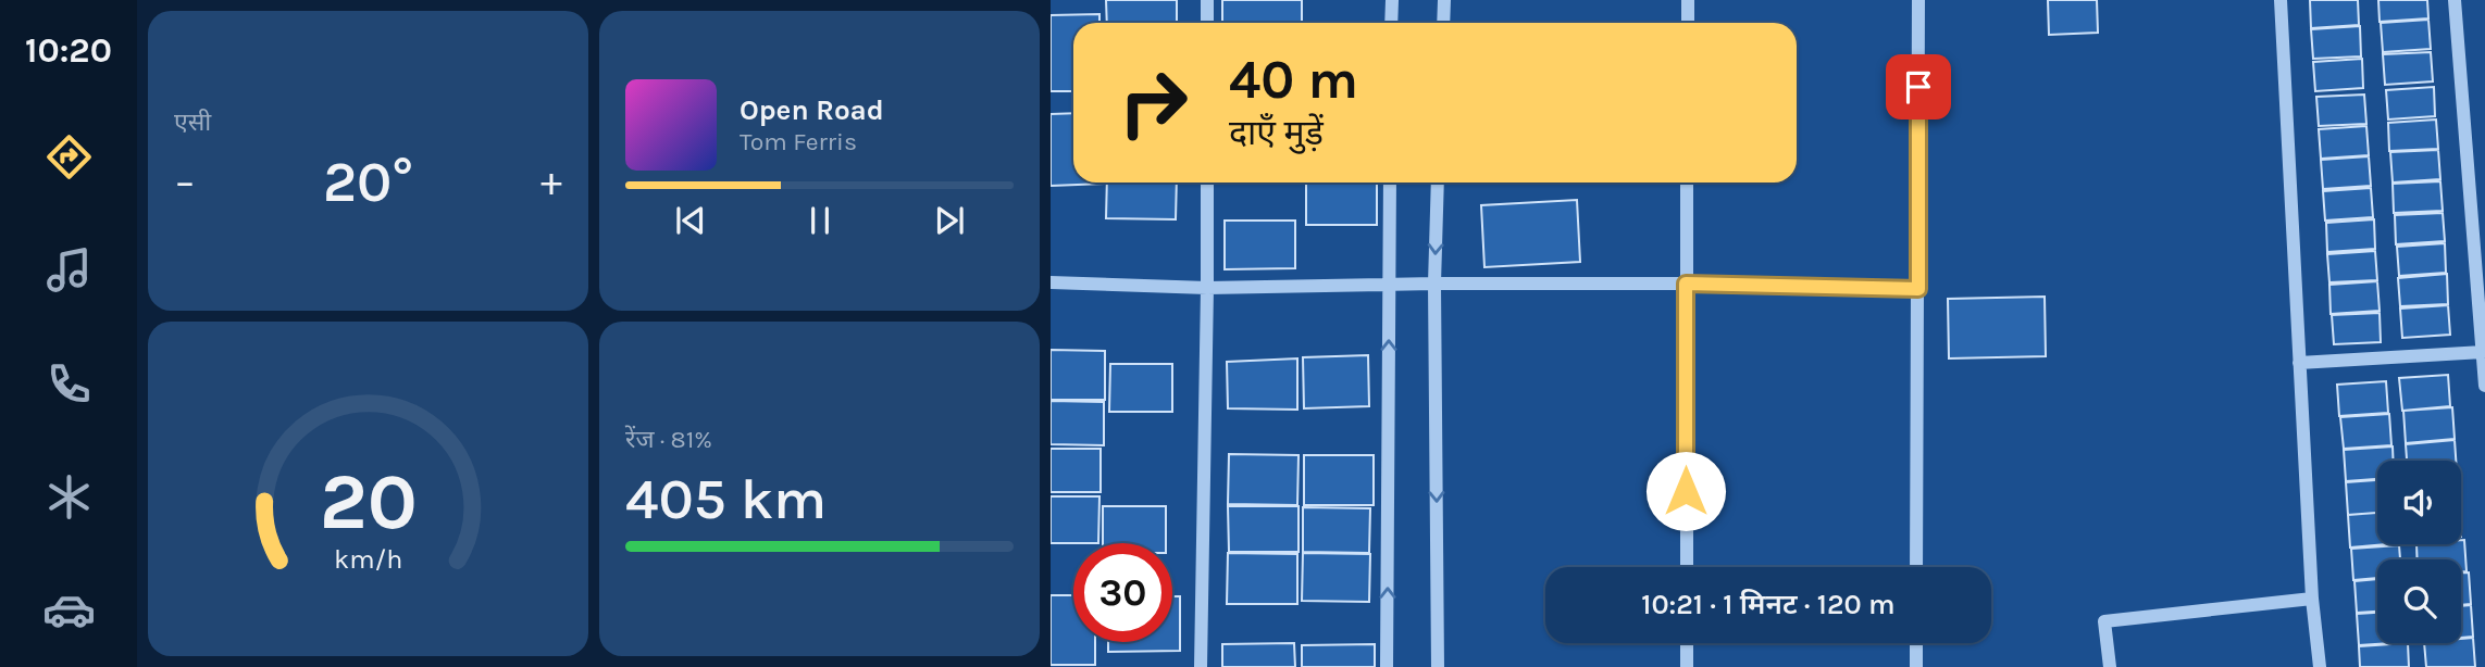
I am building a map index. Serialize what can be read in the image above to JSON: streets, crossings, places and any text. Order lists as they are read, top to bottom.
{
  "page": {
    "tabs": "10:20",
    "tile": [
      "एसी",
      ["रेंज · 81%", "405 km"]
    ],
    "turn": ["40 m", "दाएँ मुड़ें"],
    "song": ["Open Road", "Tom Ferris"],
    "heat": ["−", "20°", "+"],
    "limit": "30",
    "trip": "10:21 · 1 मिनट · 120 m",
    "gauge": ["20", "km/h"]
  }
}
